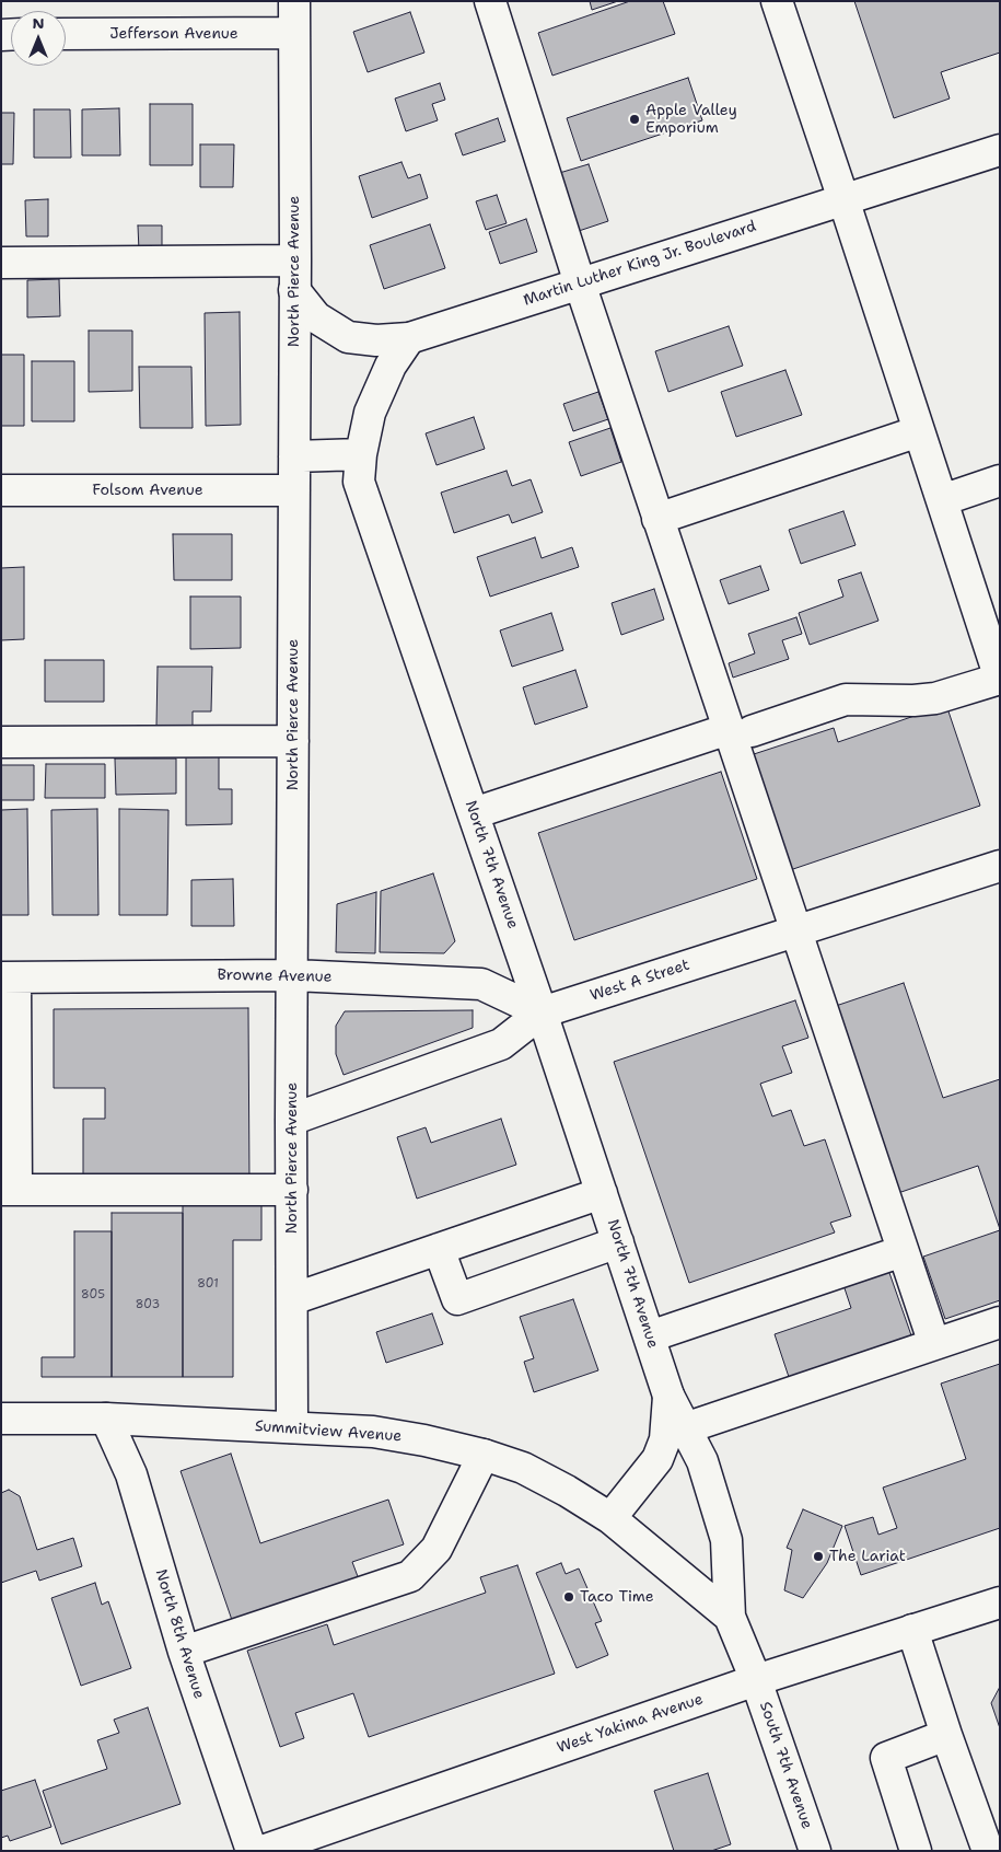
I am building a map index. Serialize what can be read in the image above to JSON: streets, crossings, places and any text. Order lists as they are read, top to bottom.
{
  "streets": {
    "street": [
      "Jefferson Avenue",
      "Martin Luther King Jr. Boulevard",
      "North Pierce Avenue",
      "Folsom Avenue",
      "North 7th Avenue",
      "Browne Avenue",
      "West A Street",
      "Summitview Avenue",
      "North 8th Avenue",
      "West Yakima Avenue",
      "South 7th Avenue"
    ]
  },
  "crossings": [
    ["Jefferson Avenue", "North Pierce Avenue"],
    ["Martin Luther King Jr. Boulevard", "North Pierce Avenue"],
    ["Martin Luther King Jr. Boulevard", "North 7th Avenue"],
    ["North Pierce Avenue", "Folsom Avenue"],
    ["North Pierce Avenue", "Browne Avenue"],
    ["North Pierce Avenue", "West A Street"],
    ["North Pierce Avenue", "Summitview Avenue"],
    ["North 7th Avenue", "Browne Avenue"],
    ["North 7th Avenue", "West A Street"],
    ["Browne Avenue", "West A Street"],
    ["Summitview Avenue", "North 8th Avenue"],
    ["Summitview Avenue", "West Yakima Avenue"],
    ["Summitview Avenue", "South 7th Avenue"],
    ["West Yakima Avenue", "South 7th Avenue"]
  ],
  "places": ["Apple Valley Emporium", "The Lariat", "Taco Time"],
  "house_numbers": ["801", "805", "803"],
  "north": "top"
}
